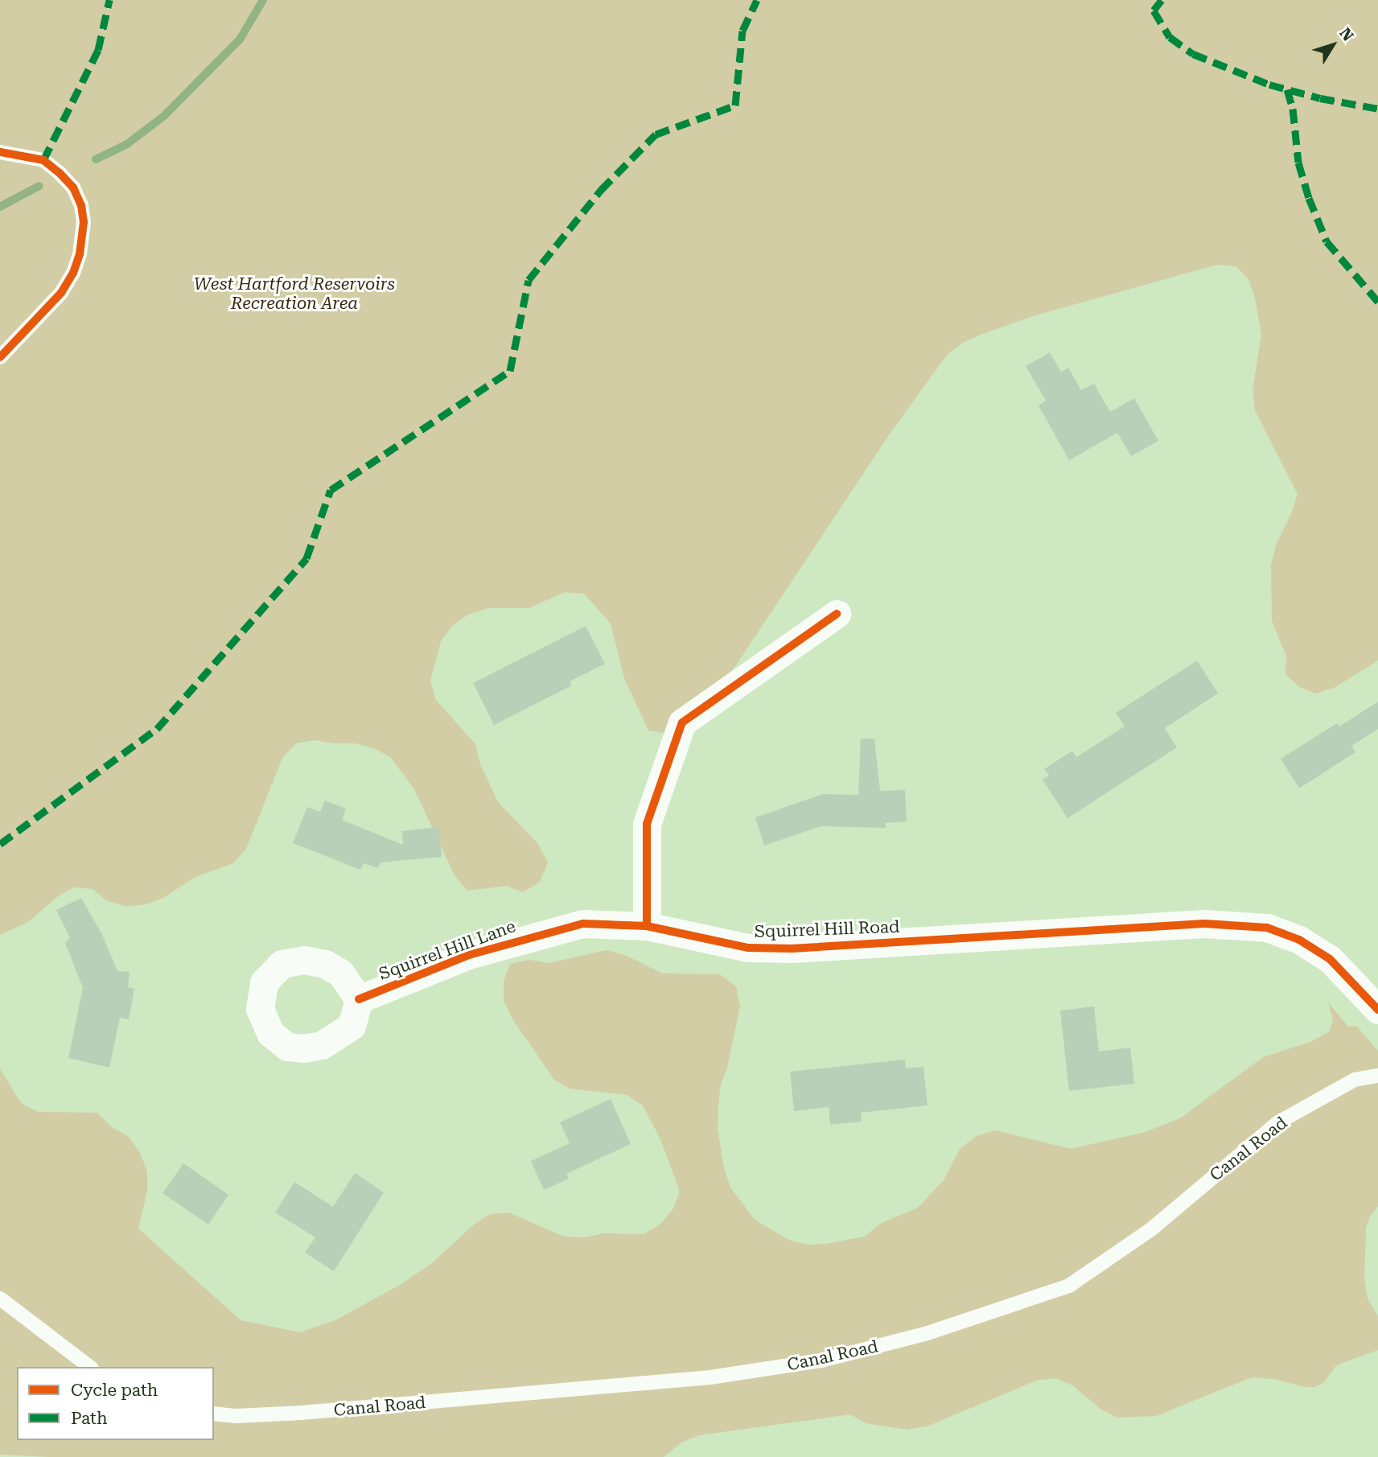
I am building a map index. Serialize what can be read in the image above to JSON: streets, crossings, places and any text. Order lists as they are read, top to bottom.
{
  "streets": {
    "street": ["Squirrel Hill Road", "Squirrel Hill Lane"],
    "lane": ["Canal Road"]
  },
  "crossings": [
    ["Squirrel Hill Road", "Squirrel Hill Lane"]
  ],
  "parks": ["West Hartford Reservoirs Recreation Area"],
  "legend": ["Cycle path", "Path"],
  "north": "top right"
}
